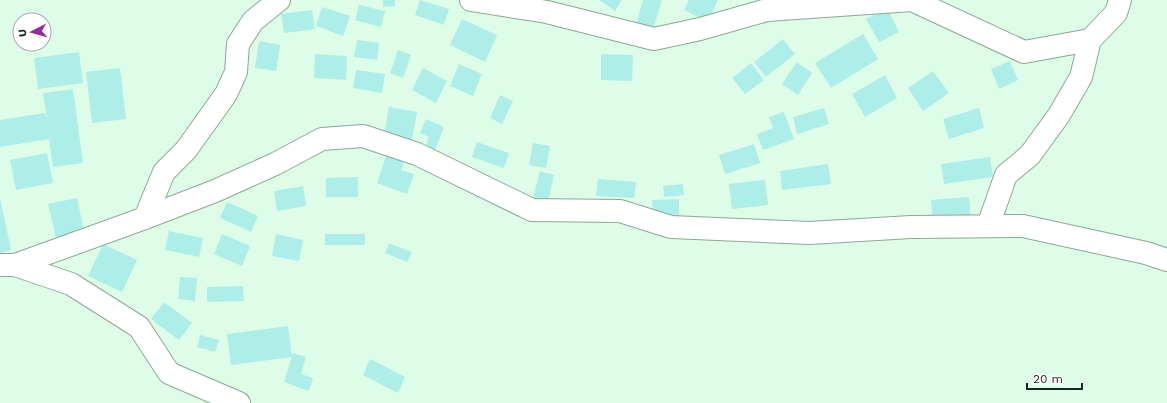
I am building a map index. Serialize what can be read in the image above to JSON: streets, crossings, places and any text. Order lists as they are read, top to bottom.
{
  "scale_bar": "20 m",
  "north": "left"
}
